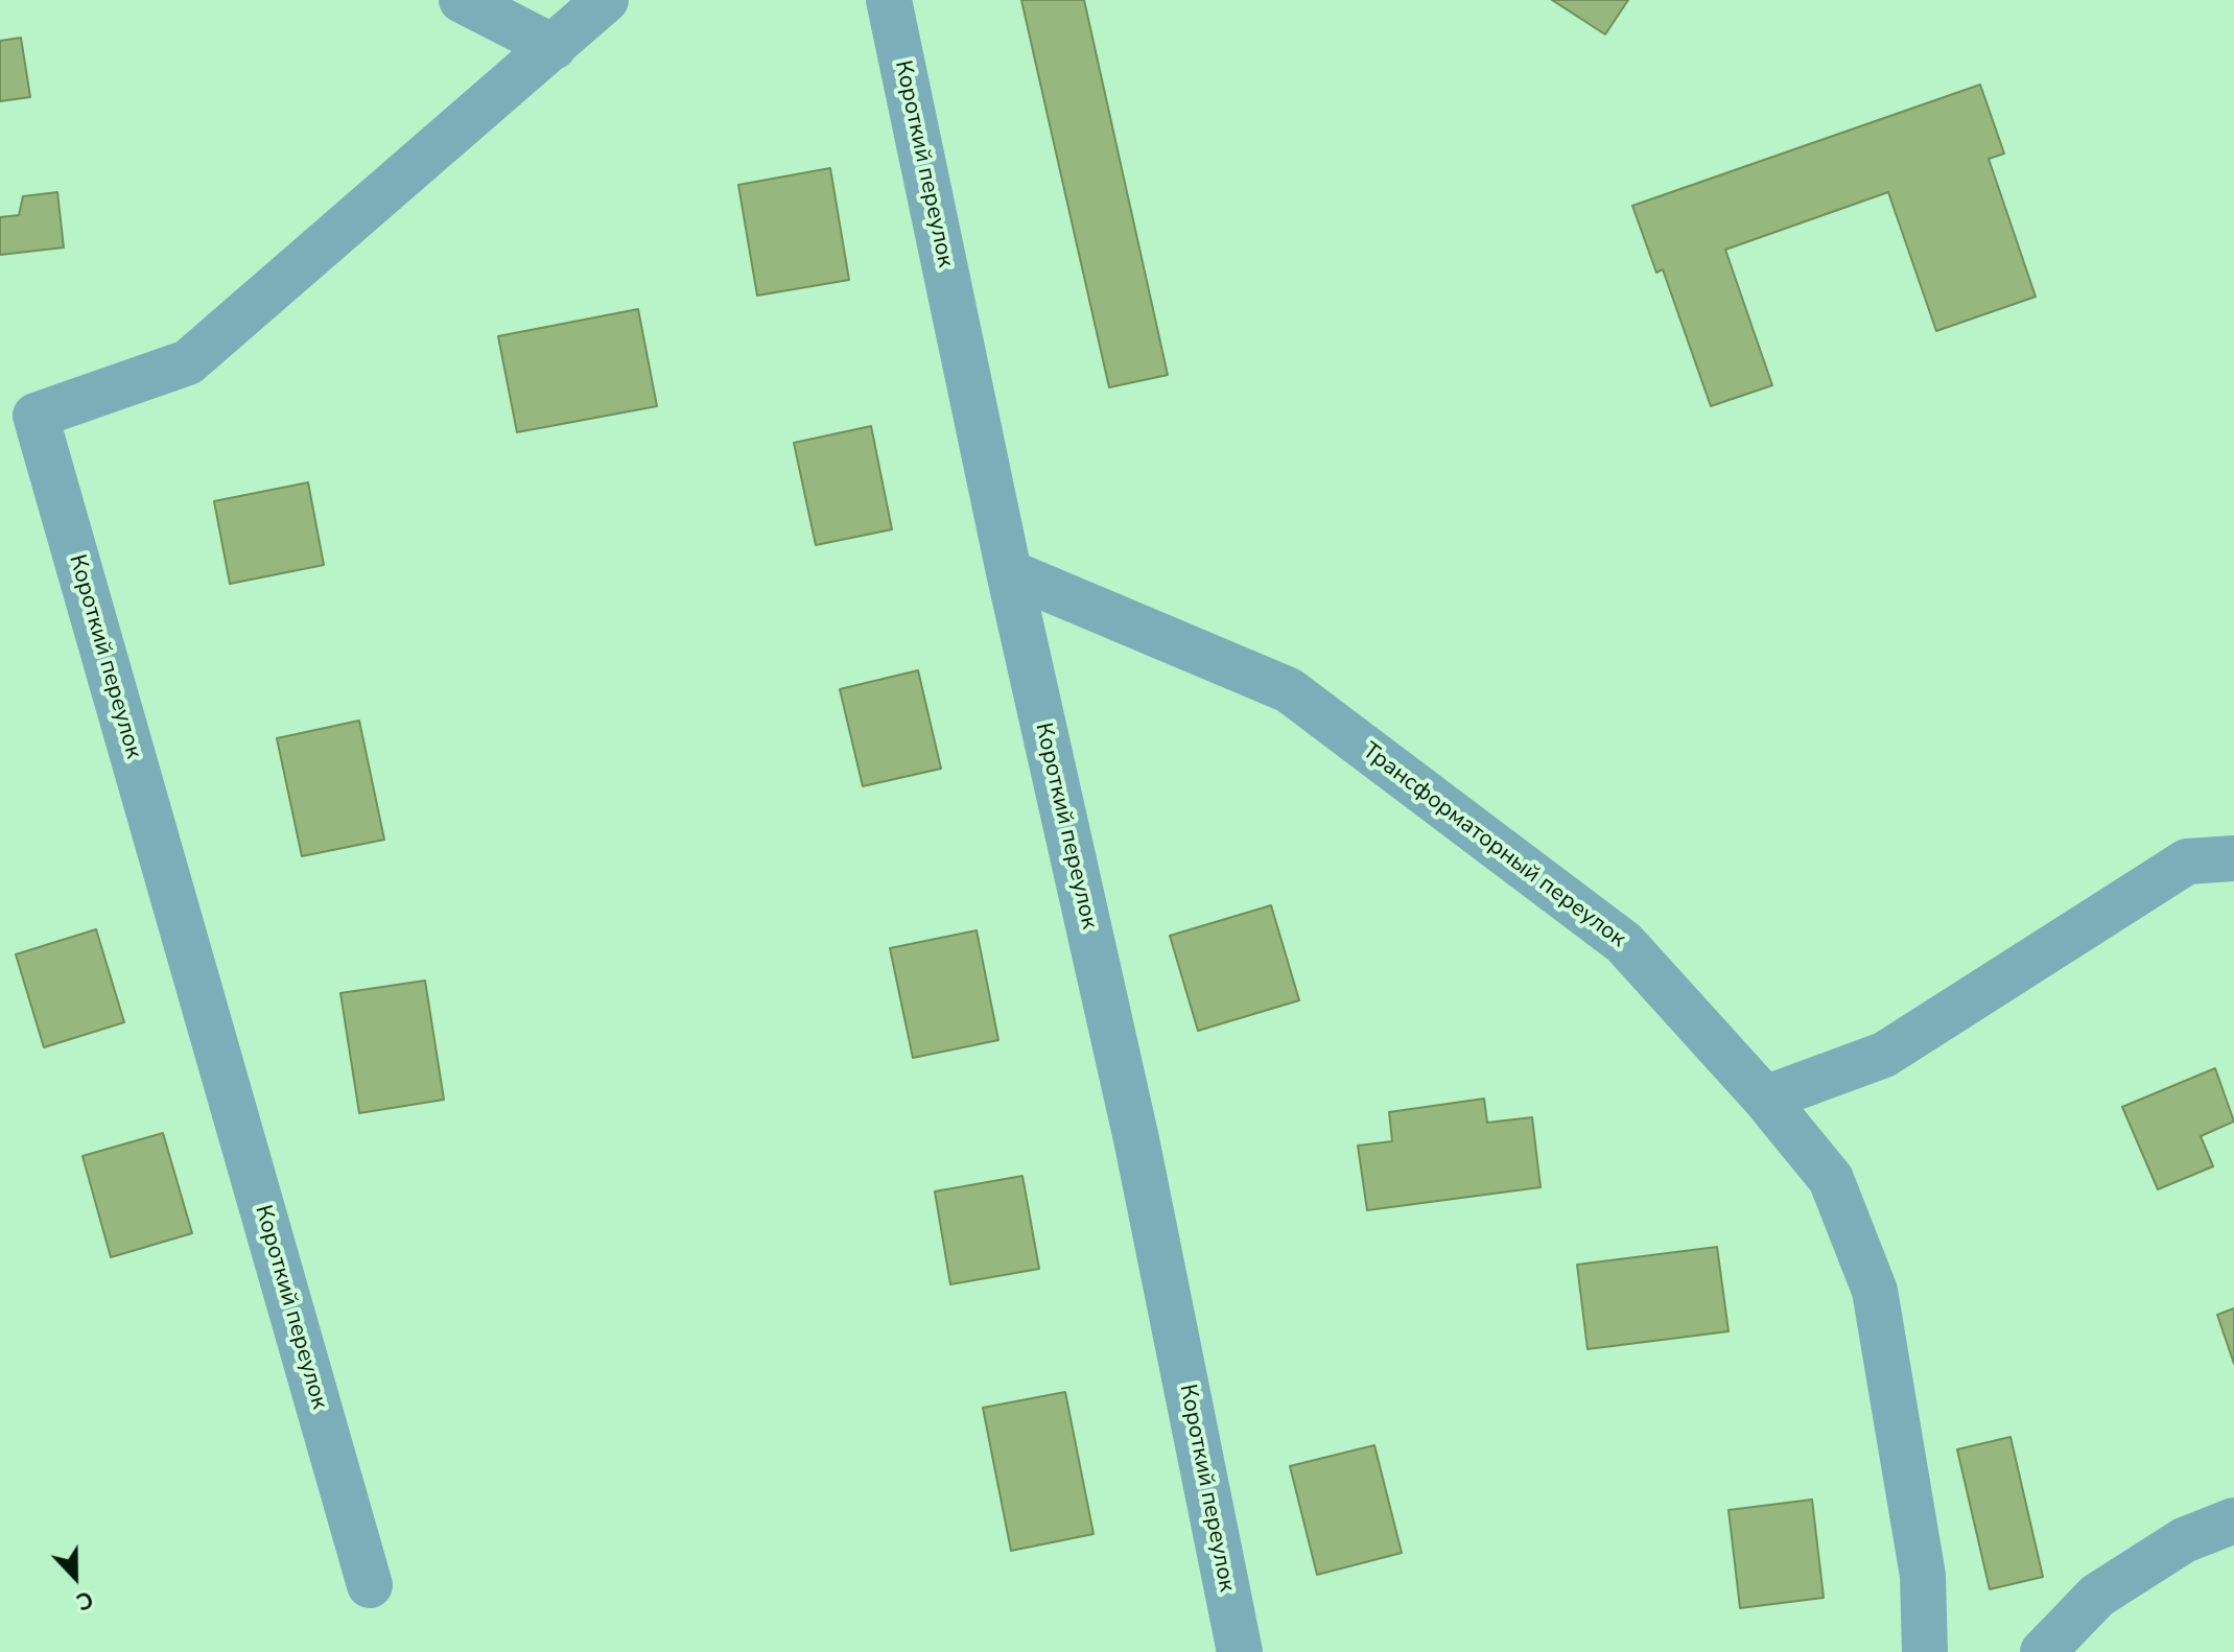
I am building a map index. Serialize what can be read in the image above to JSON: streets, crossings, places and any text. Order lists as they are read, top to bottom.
{
  "streets": {
    "street": ["Короткий переулок", "Трансформаторный переулок"]
  },
  "crossings": [
    ["Короткий переулок", "Трансформаторный переулок"]
  ],
  "north": "bottom"
}
